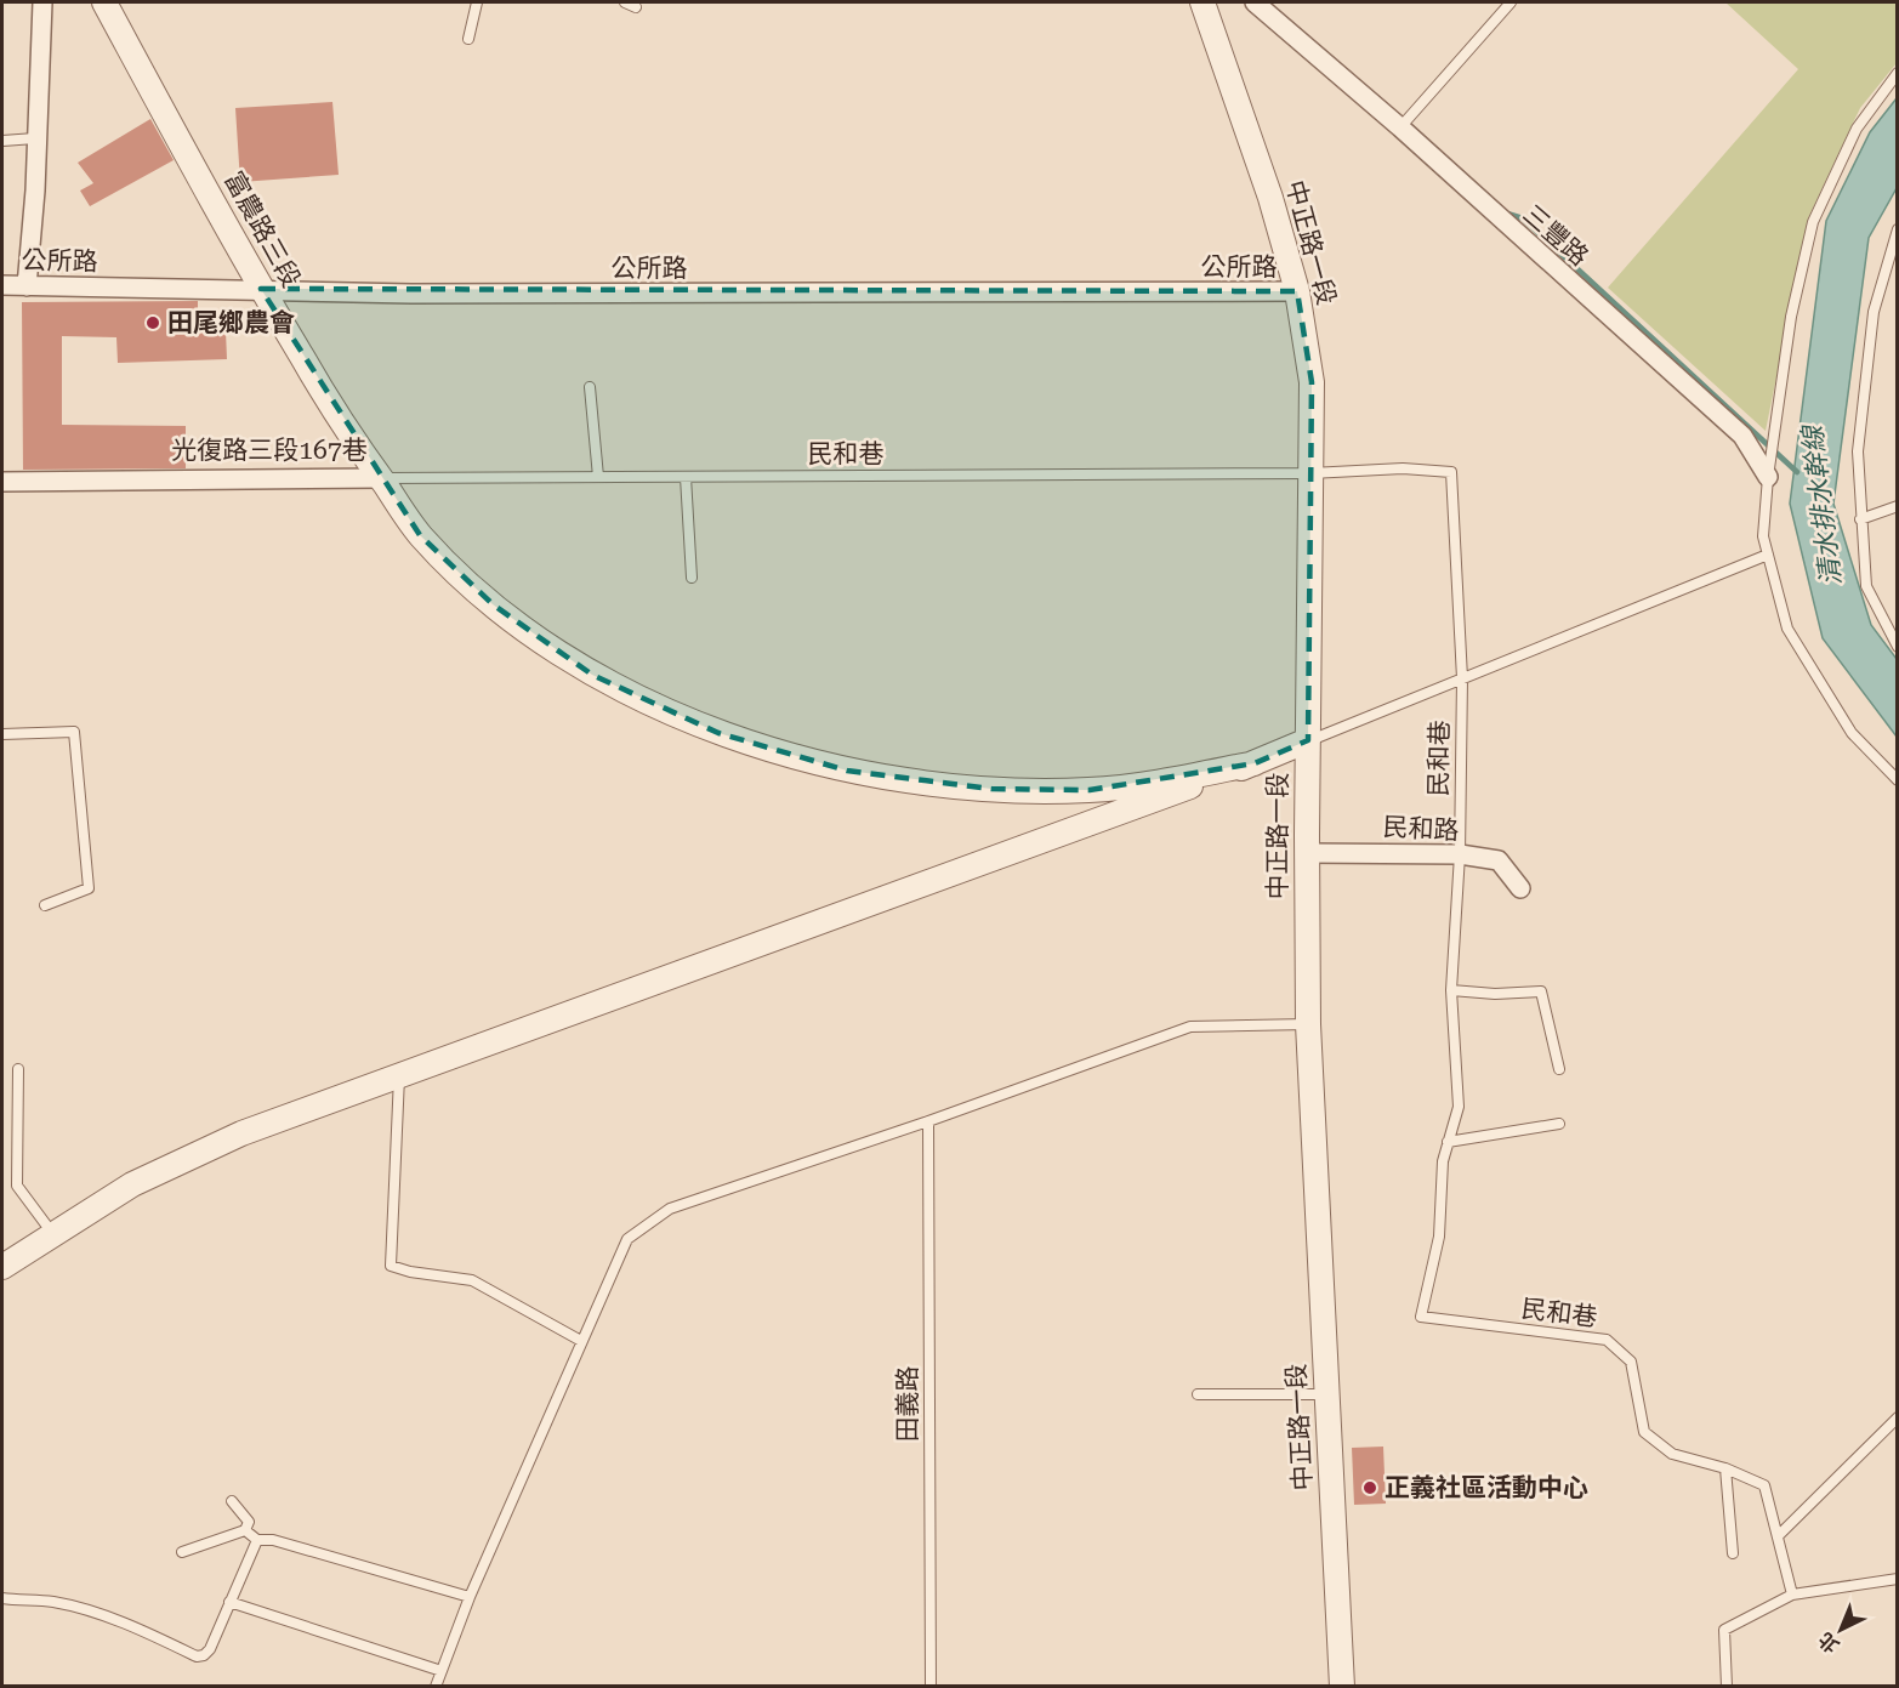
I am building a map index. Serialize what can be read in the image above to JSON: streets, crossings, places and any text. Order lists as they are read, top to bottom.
{
  "streets": {
    "street": [
      "富農路三段",
      "三豐路",
      "中正路一段",
      "公所路",
      "光復路三段167巷",
      "民和路"
    ],
    "lane": ["民和巷", "田義路"]
  },
  "crossings": [
    ["富農路三段", "公所路"],
    ["富農路三段", "光復路三段167巷"],
    ["富農路三段", "民和巷"],
    ["中正路一段", "公所路"],
    ["中正路一段", "民和巷"],
    ["中正路一段", "民和路"],
    ["光復路三段167巷", "民和巷"],
    ["民和巷", "民和路"]
  ],
  "water": ["清水排水幹線"],
  "places": ["田尾鄉農會", "正義社區活動中心"],
  "north": "bottom left"
}
